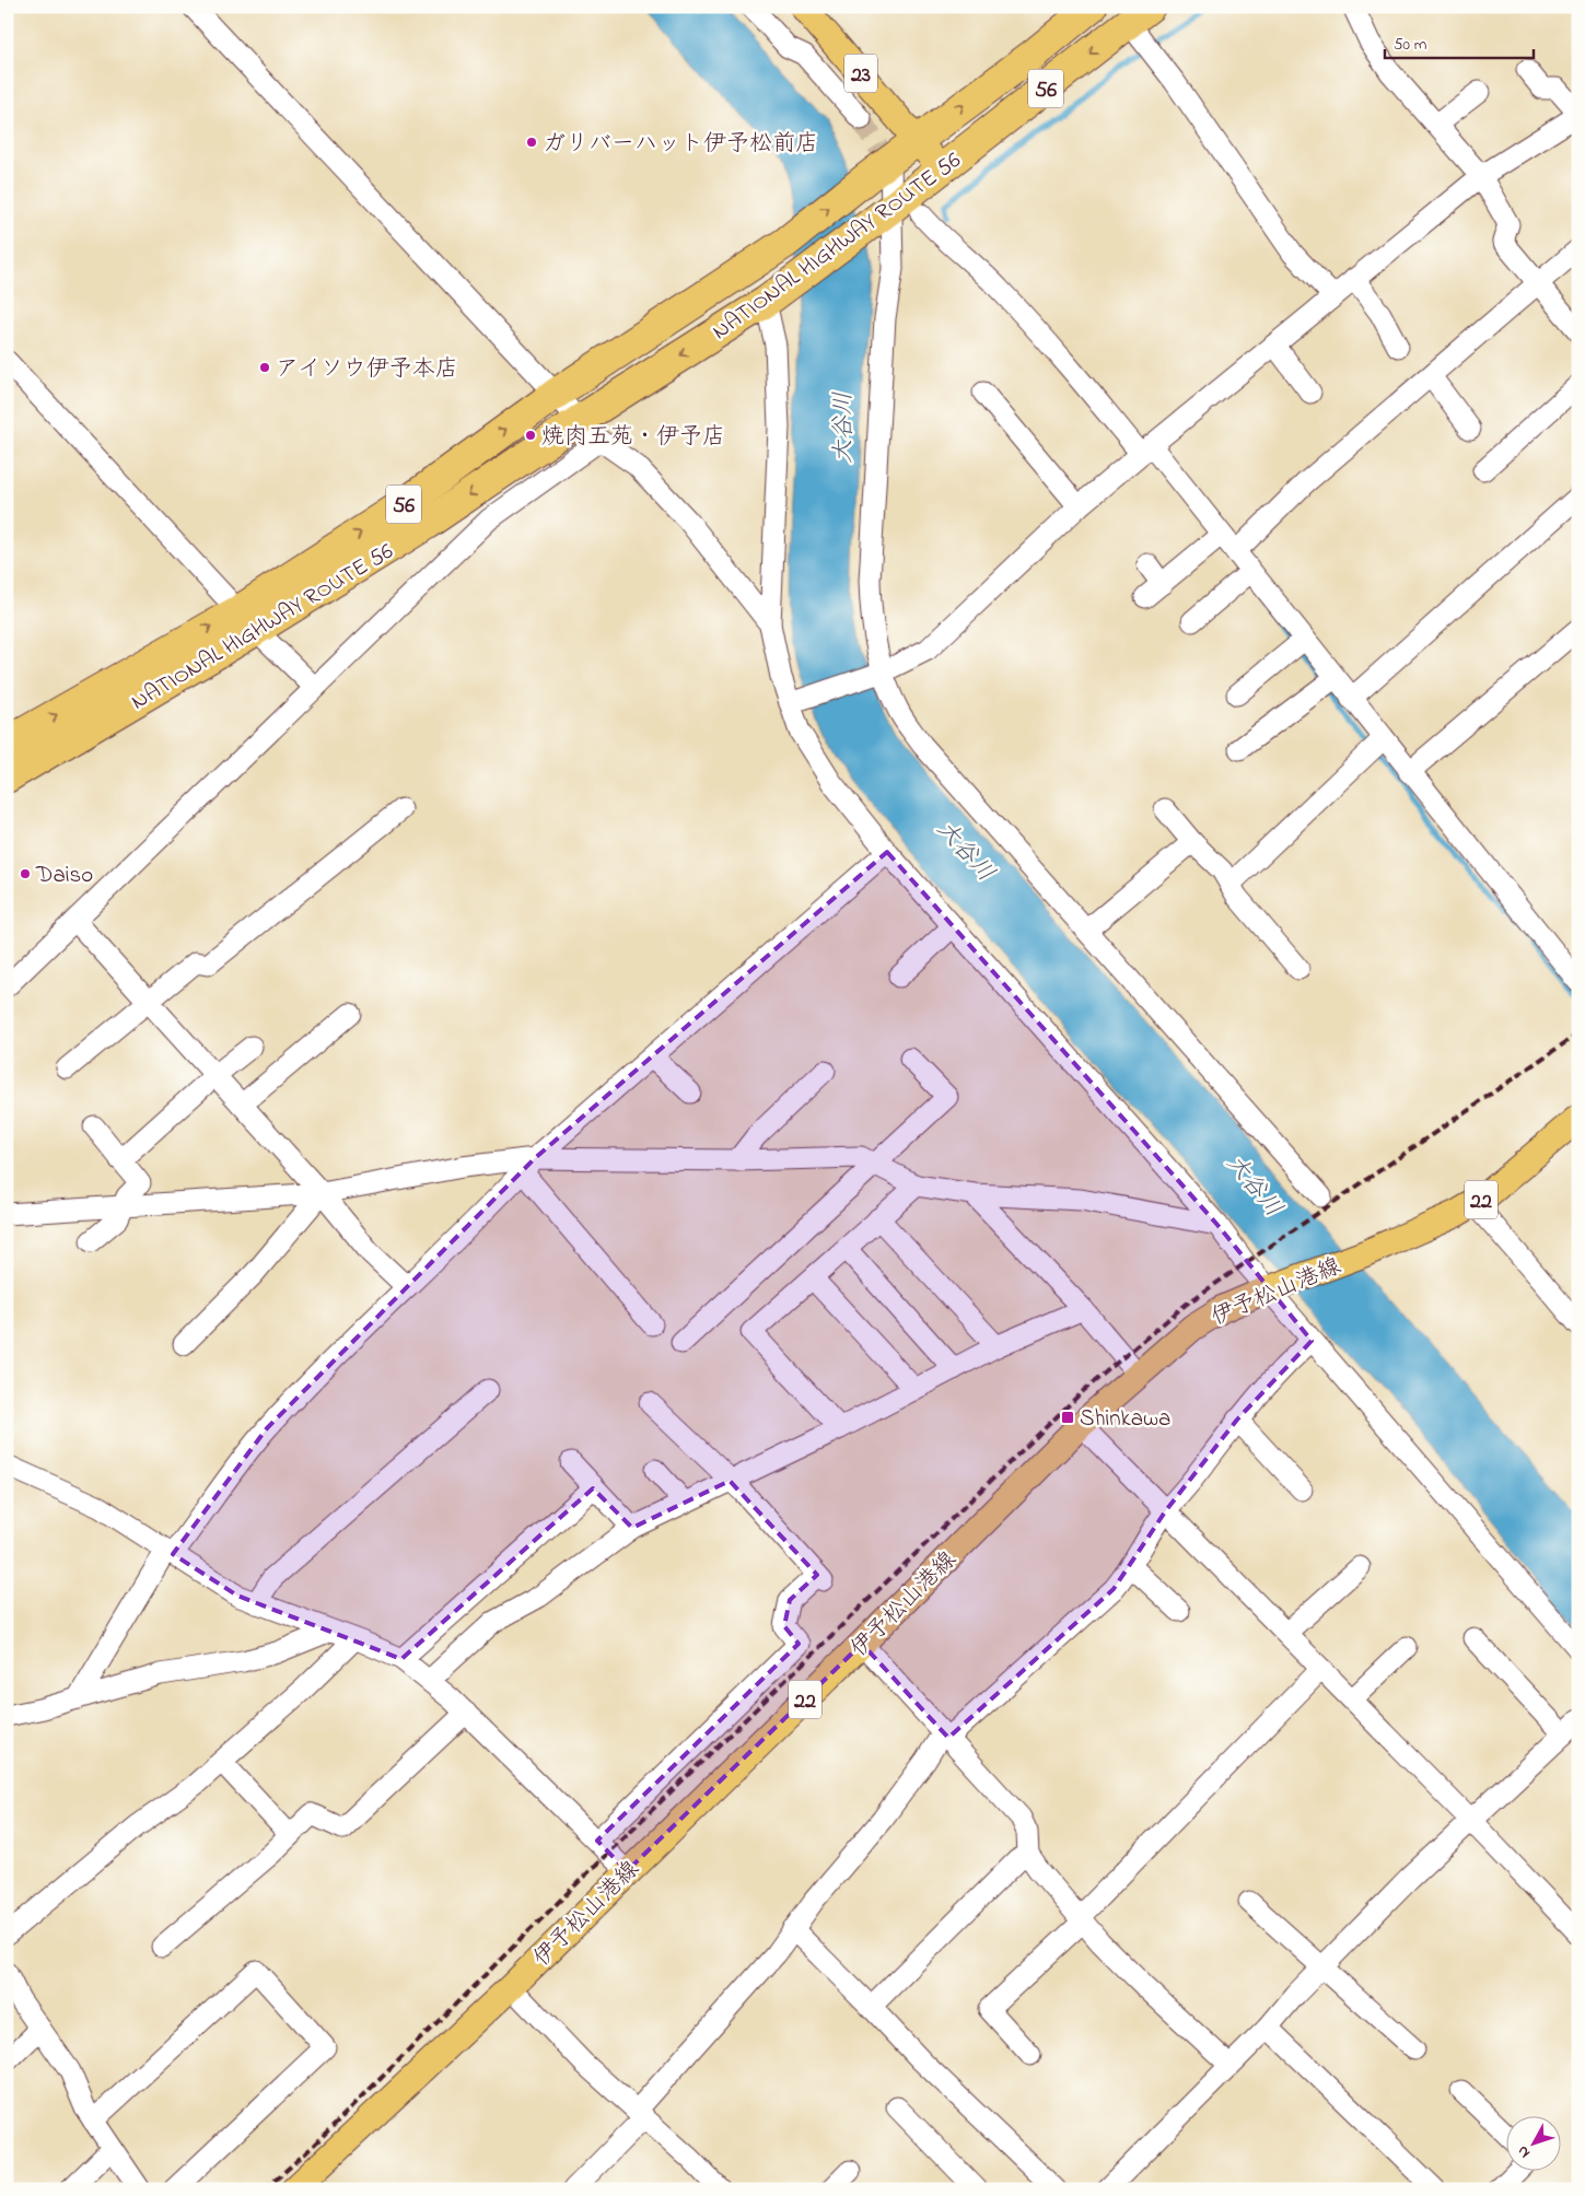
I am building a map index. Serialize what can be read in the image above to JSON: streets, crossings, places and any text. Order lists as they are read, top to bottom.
{
  "streets": {
    "highway": ["56", "NATIONAL HIGHWAY ROUTE 56"],
    "main road": ["23", "22", "伊予松山港線"]
  },
  "crossings": [
    ["23", "NATIONAL HIGHWAY ROUTE 56"]
  ],
  "water": ["大谷川"],
  "places": {
    "other": [
      "ガリバーハット伊予松前店",
      "アイソウ伊予本店",
      "焼肉五苑・伊予店",
      "Daiso"
    ],
    "transit": ["Shinkawa"]
  },
  "scale_bar": "50 m",
  "north": "bottom left"
}
